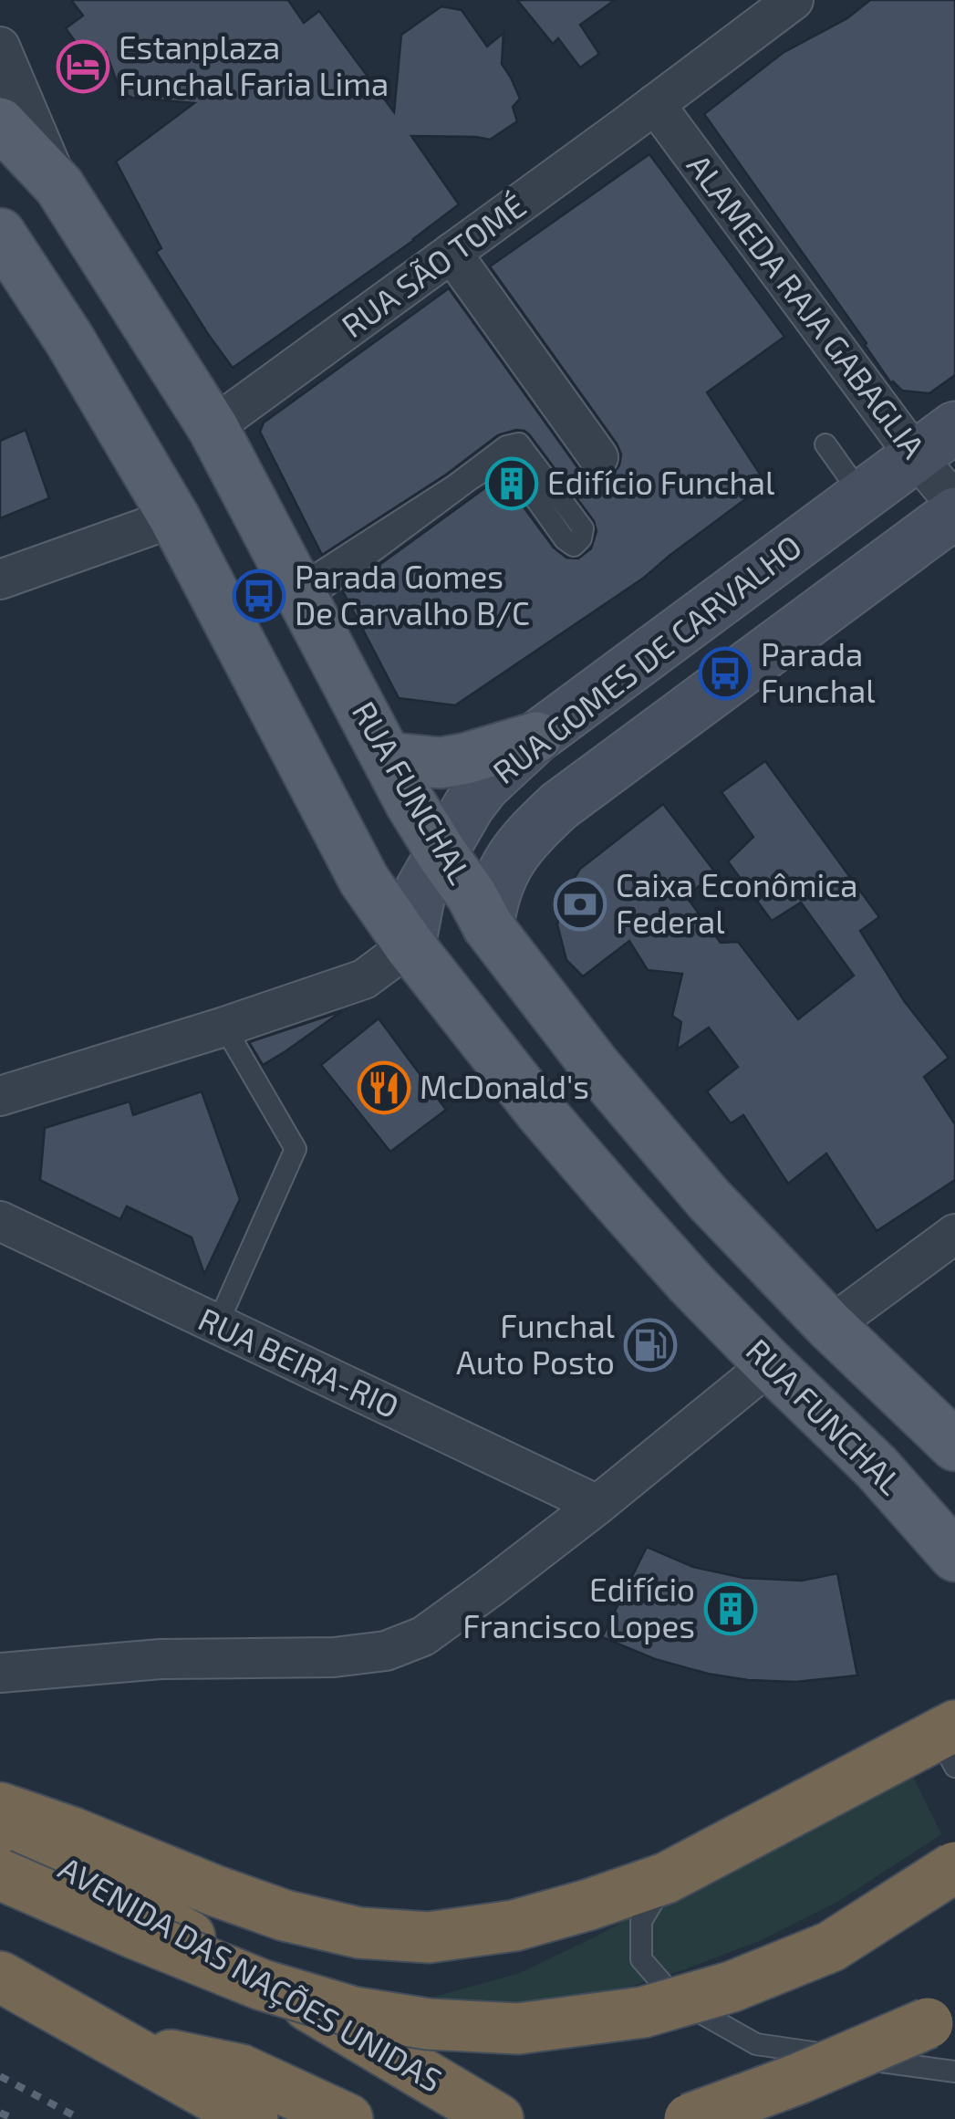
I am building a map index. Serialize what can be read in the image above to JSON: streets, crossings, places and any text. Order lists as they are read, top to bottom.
{
  "streets": {
    "highway": ["AVENIDA DAS NAÇÕES UNIDAS"],
    "main road": ["RUA FUNCHAL"],
    "street": [
      "RUA SÃO TOMÉ",
      "ALAMEDA RAJA GABAGLIA",
      "RUA GOMES DE CARVALHO",
      "RUA BEIRA-RIO"
    ]
  },
  "crossings": [
    ["RUA SÃO TOMÉ", "ALAMEDA RAJA GABAGLIA"],
    ["RUA SÃO TOMÉ", "RUA FUNCHAL"],
    ["ALAMEDA RAJA GABAGLIA", "RUA GOMES DE CARVALHO"],
    ["RUA GOMES DE CARVALHO", "RUA FUNCHAL"]
  ],
  "places": {
    "hotel": ["Estanplaza Funchal Faria Lima"],
    "building": ["Edifício Funchal", "Edifício Francisco Lopes"],
    "bus stop": ["Parada Gomes De Carvalho B/C", "Parada Funchal"],
    "bank": ["Caixa Econômica Federal"],
    "restaurant": ["McDonald's"],
    "fuel station": ["Funchal Auto Posto"]
  }
}
